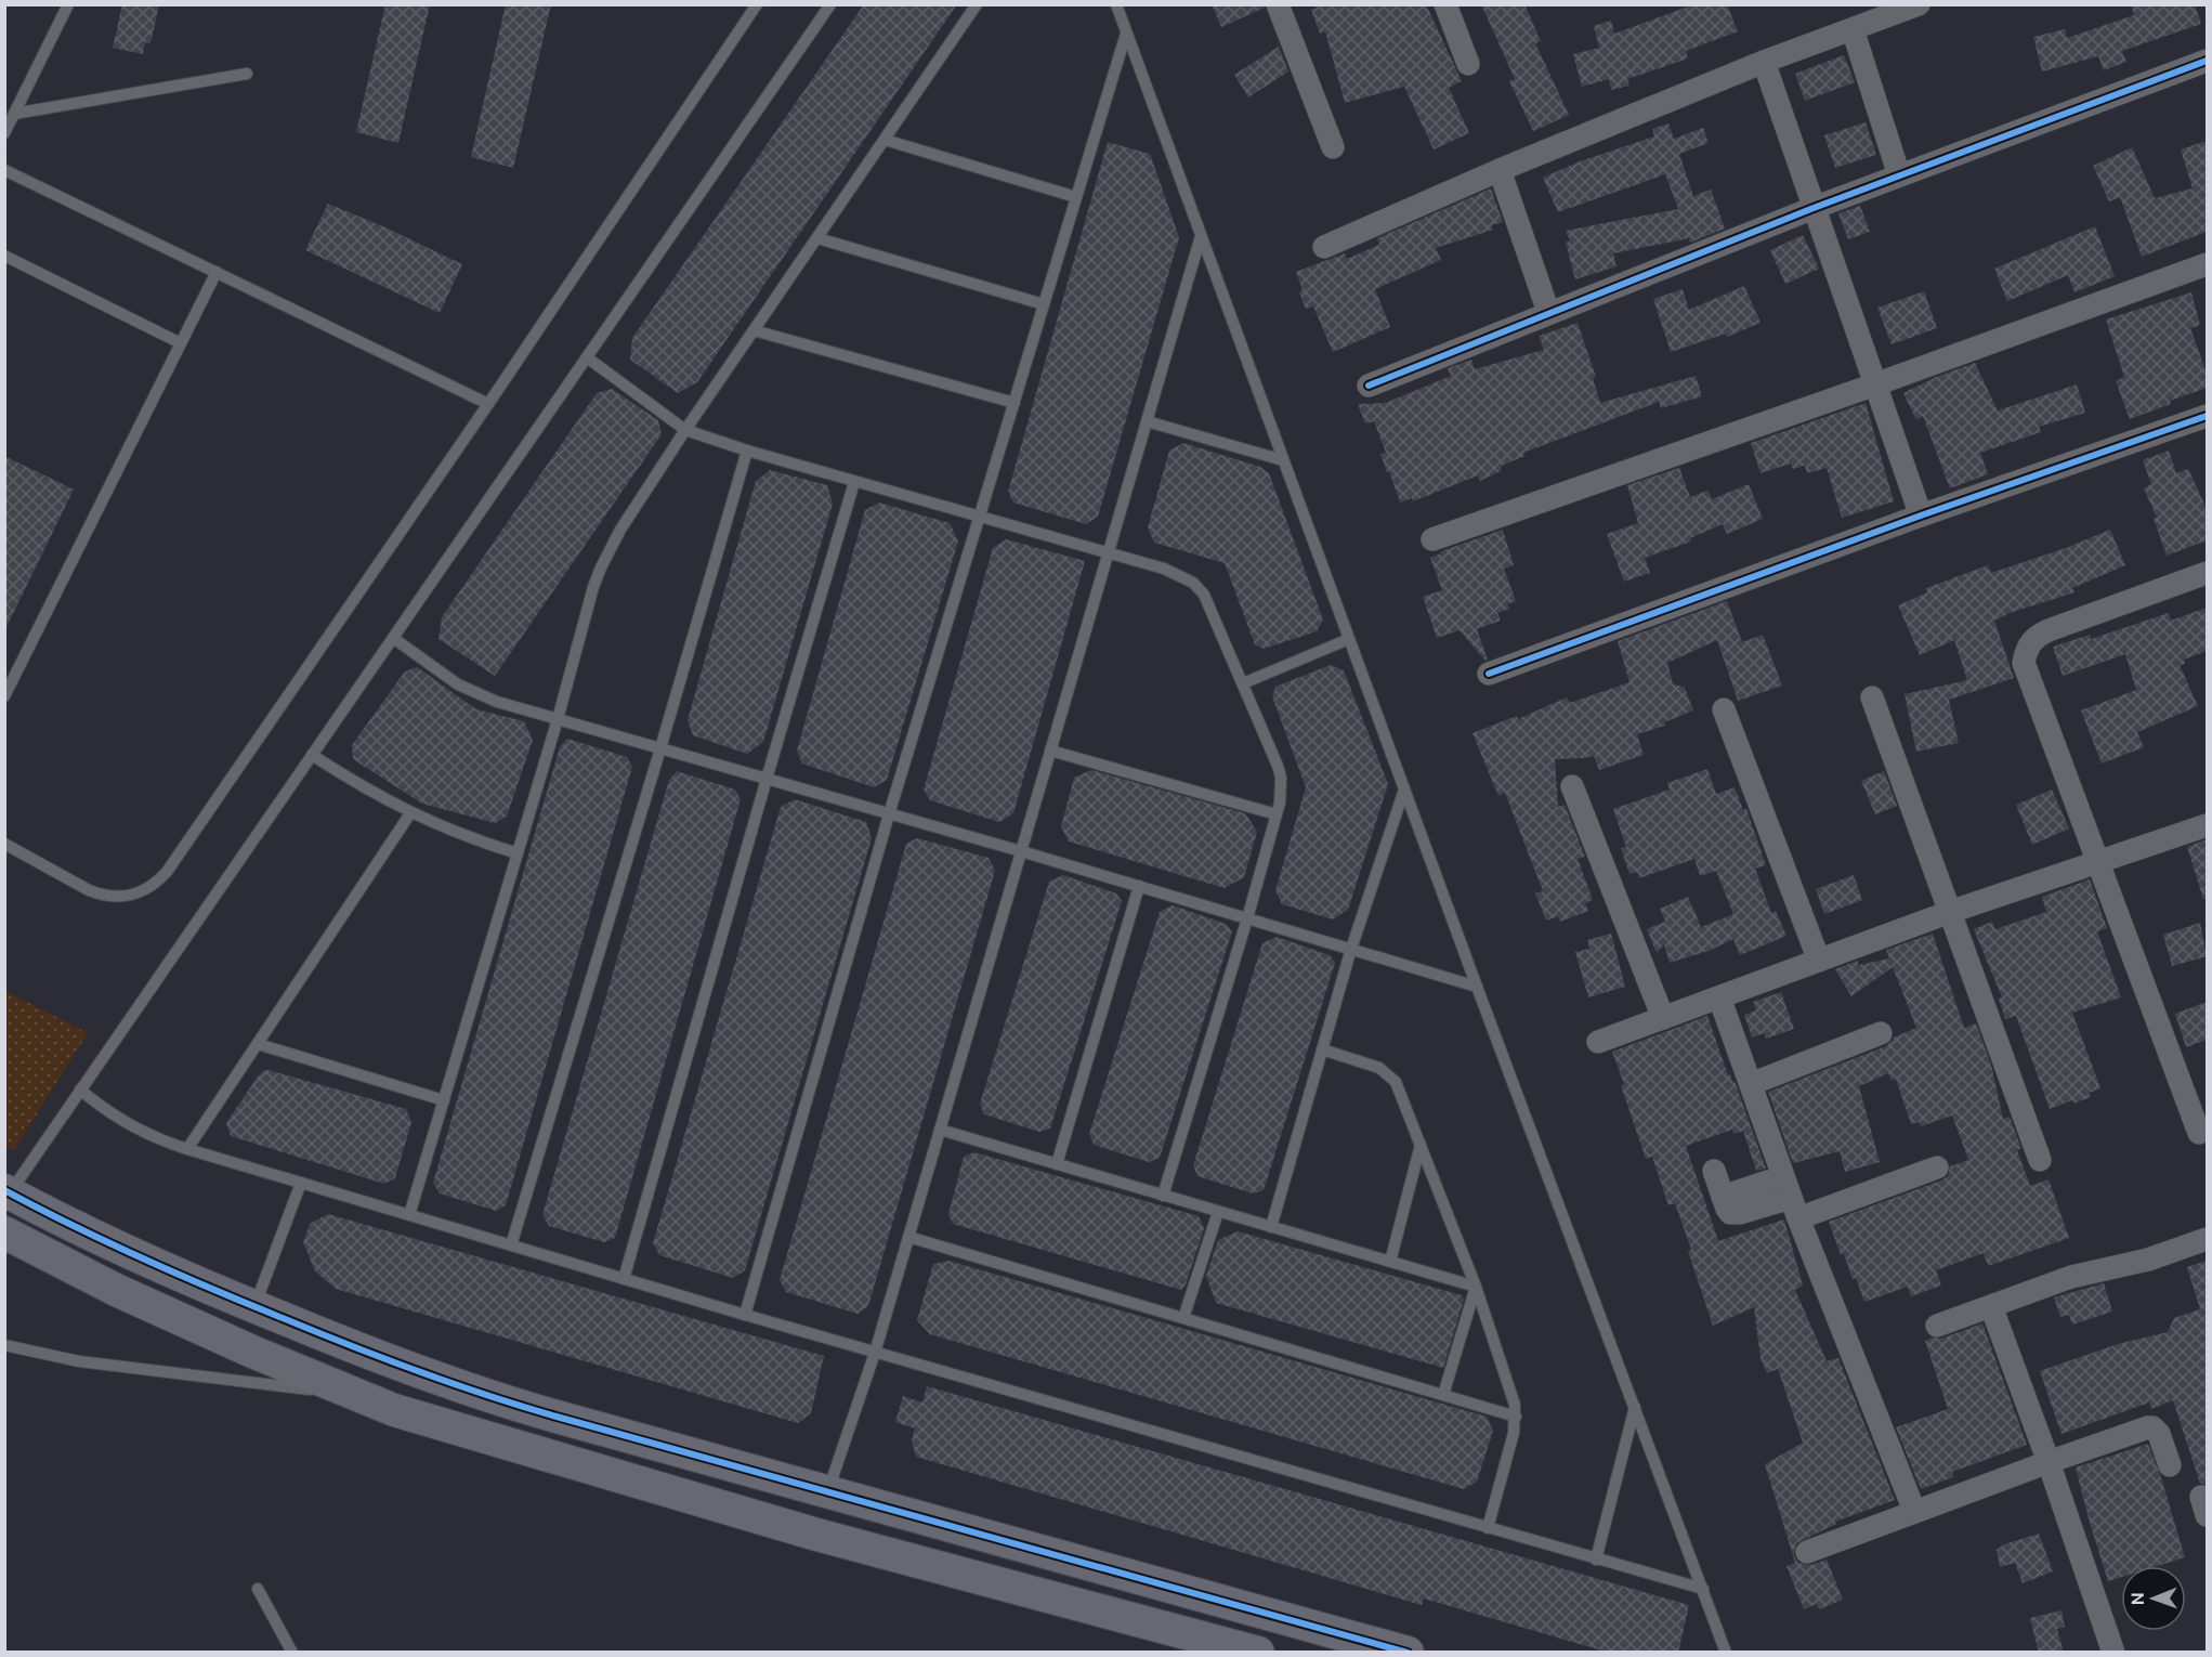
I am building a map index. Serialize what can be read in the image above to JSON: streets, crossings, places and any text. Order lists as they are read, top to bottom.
{
  "north": "left"
}
